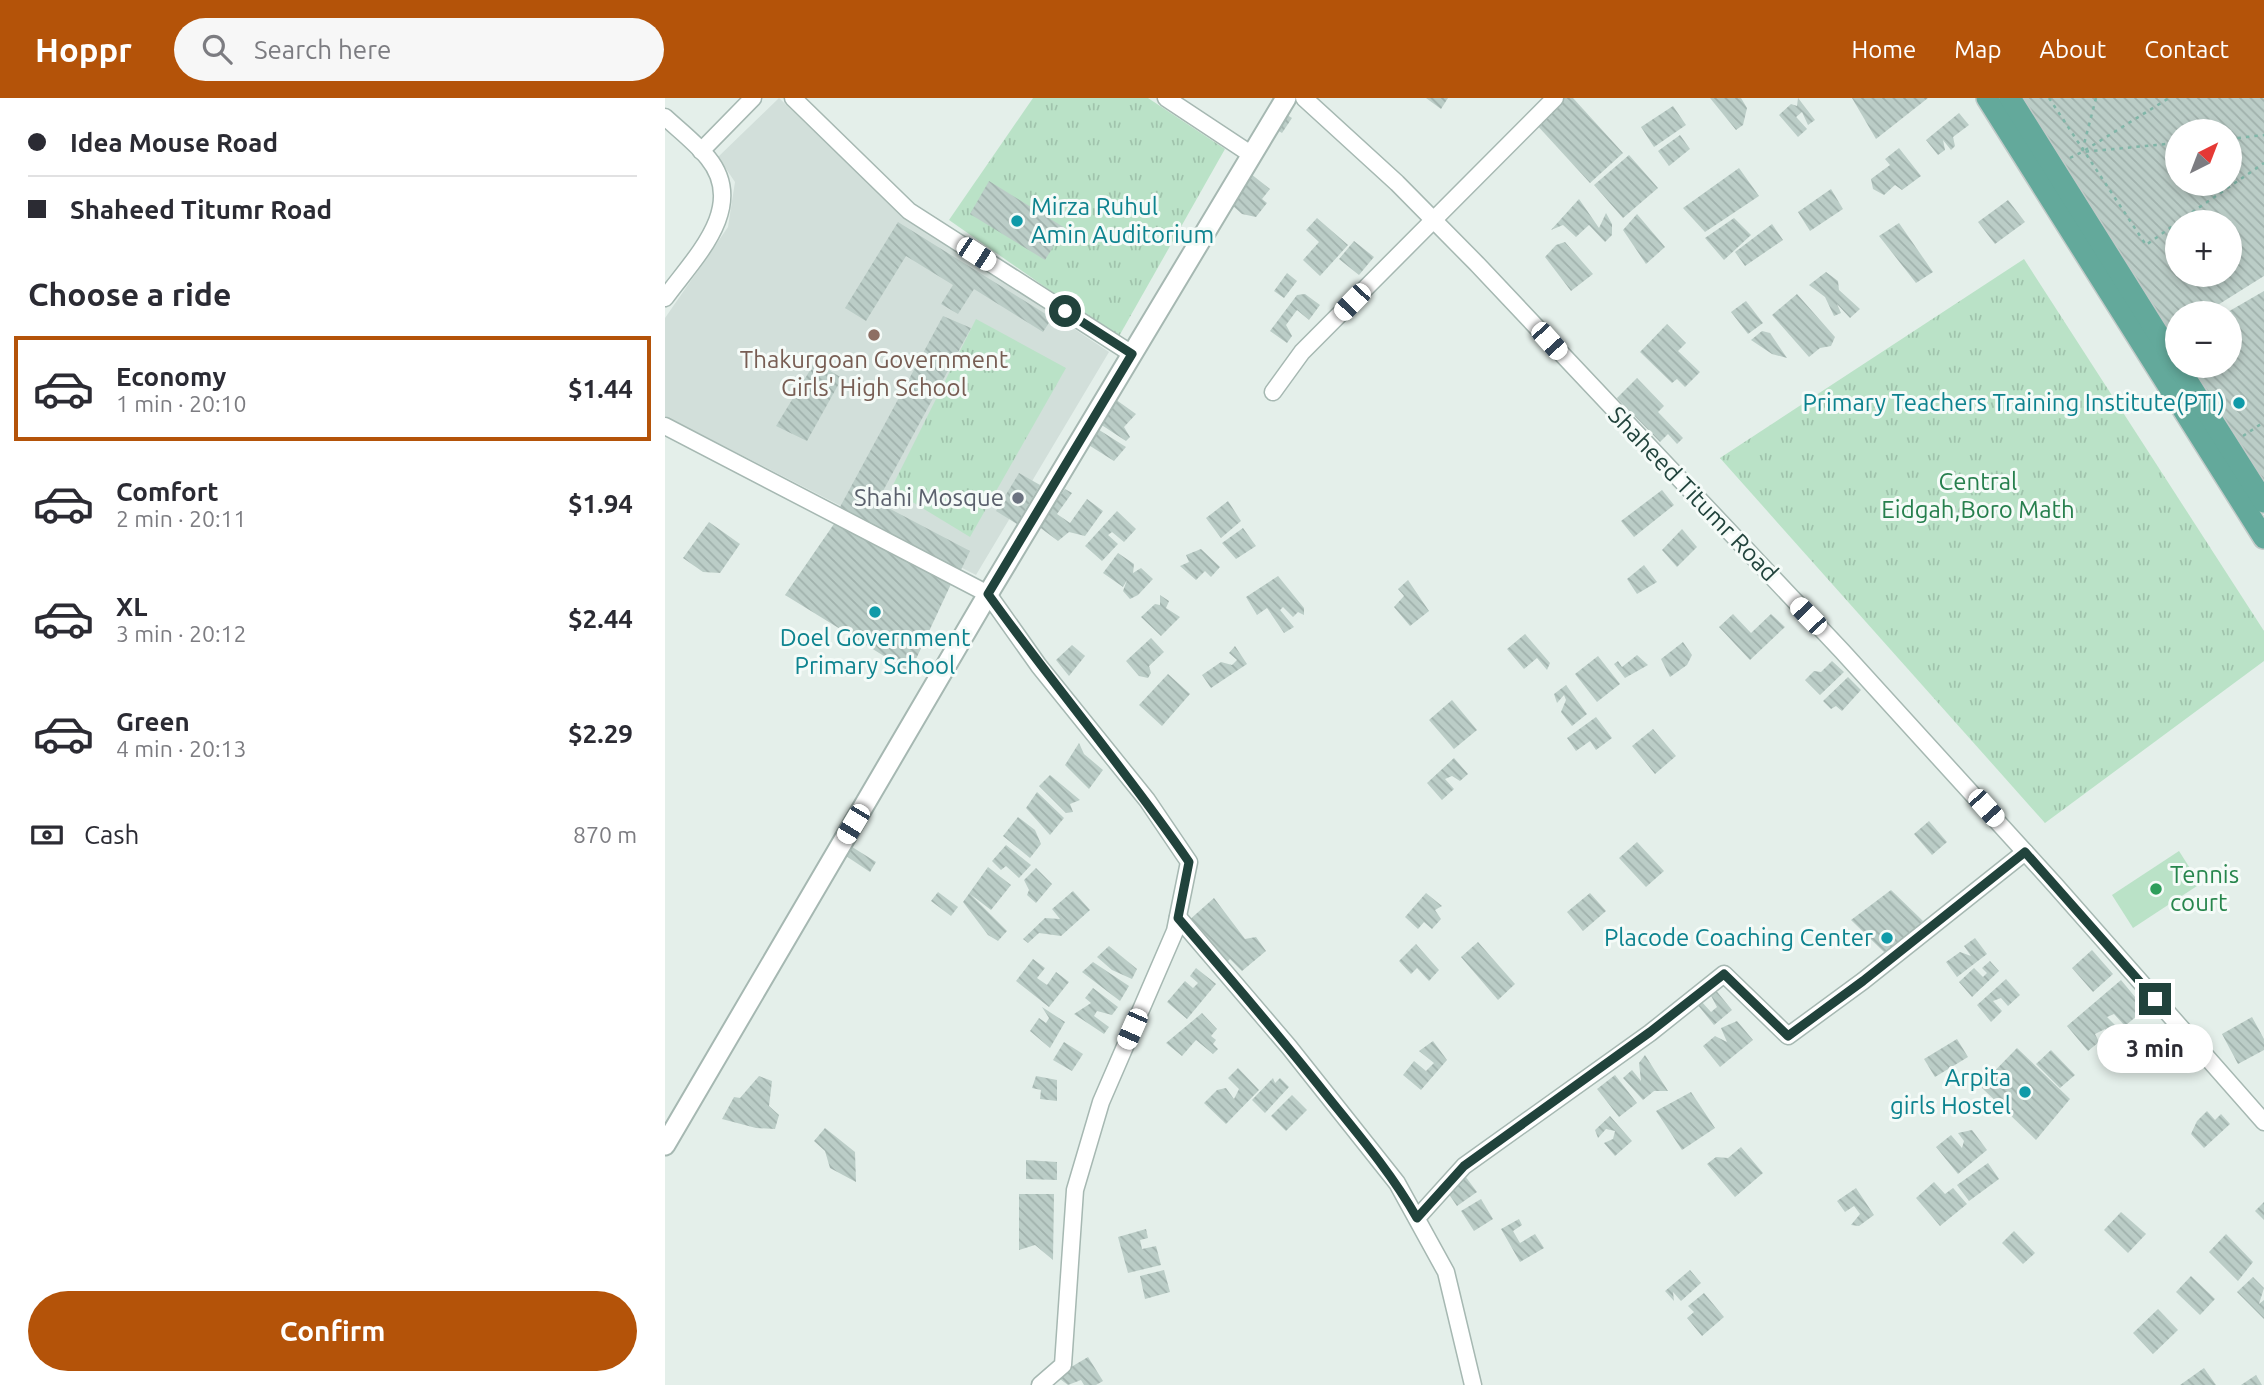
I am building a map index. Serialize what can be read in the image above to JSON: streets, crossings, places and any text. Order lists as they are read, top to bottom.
{
  "streets": {
    "street": ["Shaheed Titumr Road"]
  },
  "parks": ["Central Eidgah,Boro Math"],
  "places": [
    "Mirza Ruhul Amin Auditorium",
    "Thakurgoan Government Girls' High School",
    "Primary Teachers Training Institute(PTI)",
    "Shahi Mosque",
    "Doel Government Primary School",
    "Tennis court",
    "Placode Coaching Center",
    "Arpita girls Hostel"
  ],
  "north": "top right",
  "page": {
    "header": "Hoppr",
    "search": "Search here",
    "nav": [
      "Home",
      "Map",
      "About",
      "Contact"
    ],
    "banner": ["Idea Mouse Road", "Shaheed Titumr Road"],
    "map_buttons": ["+", "−"],
    "heading": "Choose a ride",
    "list": [
      {
        "name": "Economy",
        "note": "1 min · 20:10",
        "value": "$1.44"
      },
      {
        "name": "Comfort",
        "note": "2 min · 20:11",
        "value": "$1.94"
      },
      {
        "name": "XL",
        "note": "3 min · 20:12",
        "value": "$2.44"
      },
      {
        "name": "Green",
        "note": "4 min · 20:13",
        "value": "$2.29"
      }
    ],
    "pay": ["Cash", "870 m"],
    "bubble": "3 min",
    "buttons": "Confirm"
  }
}
